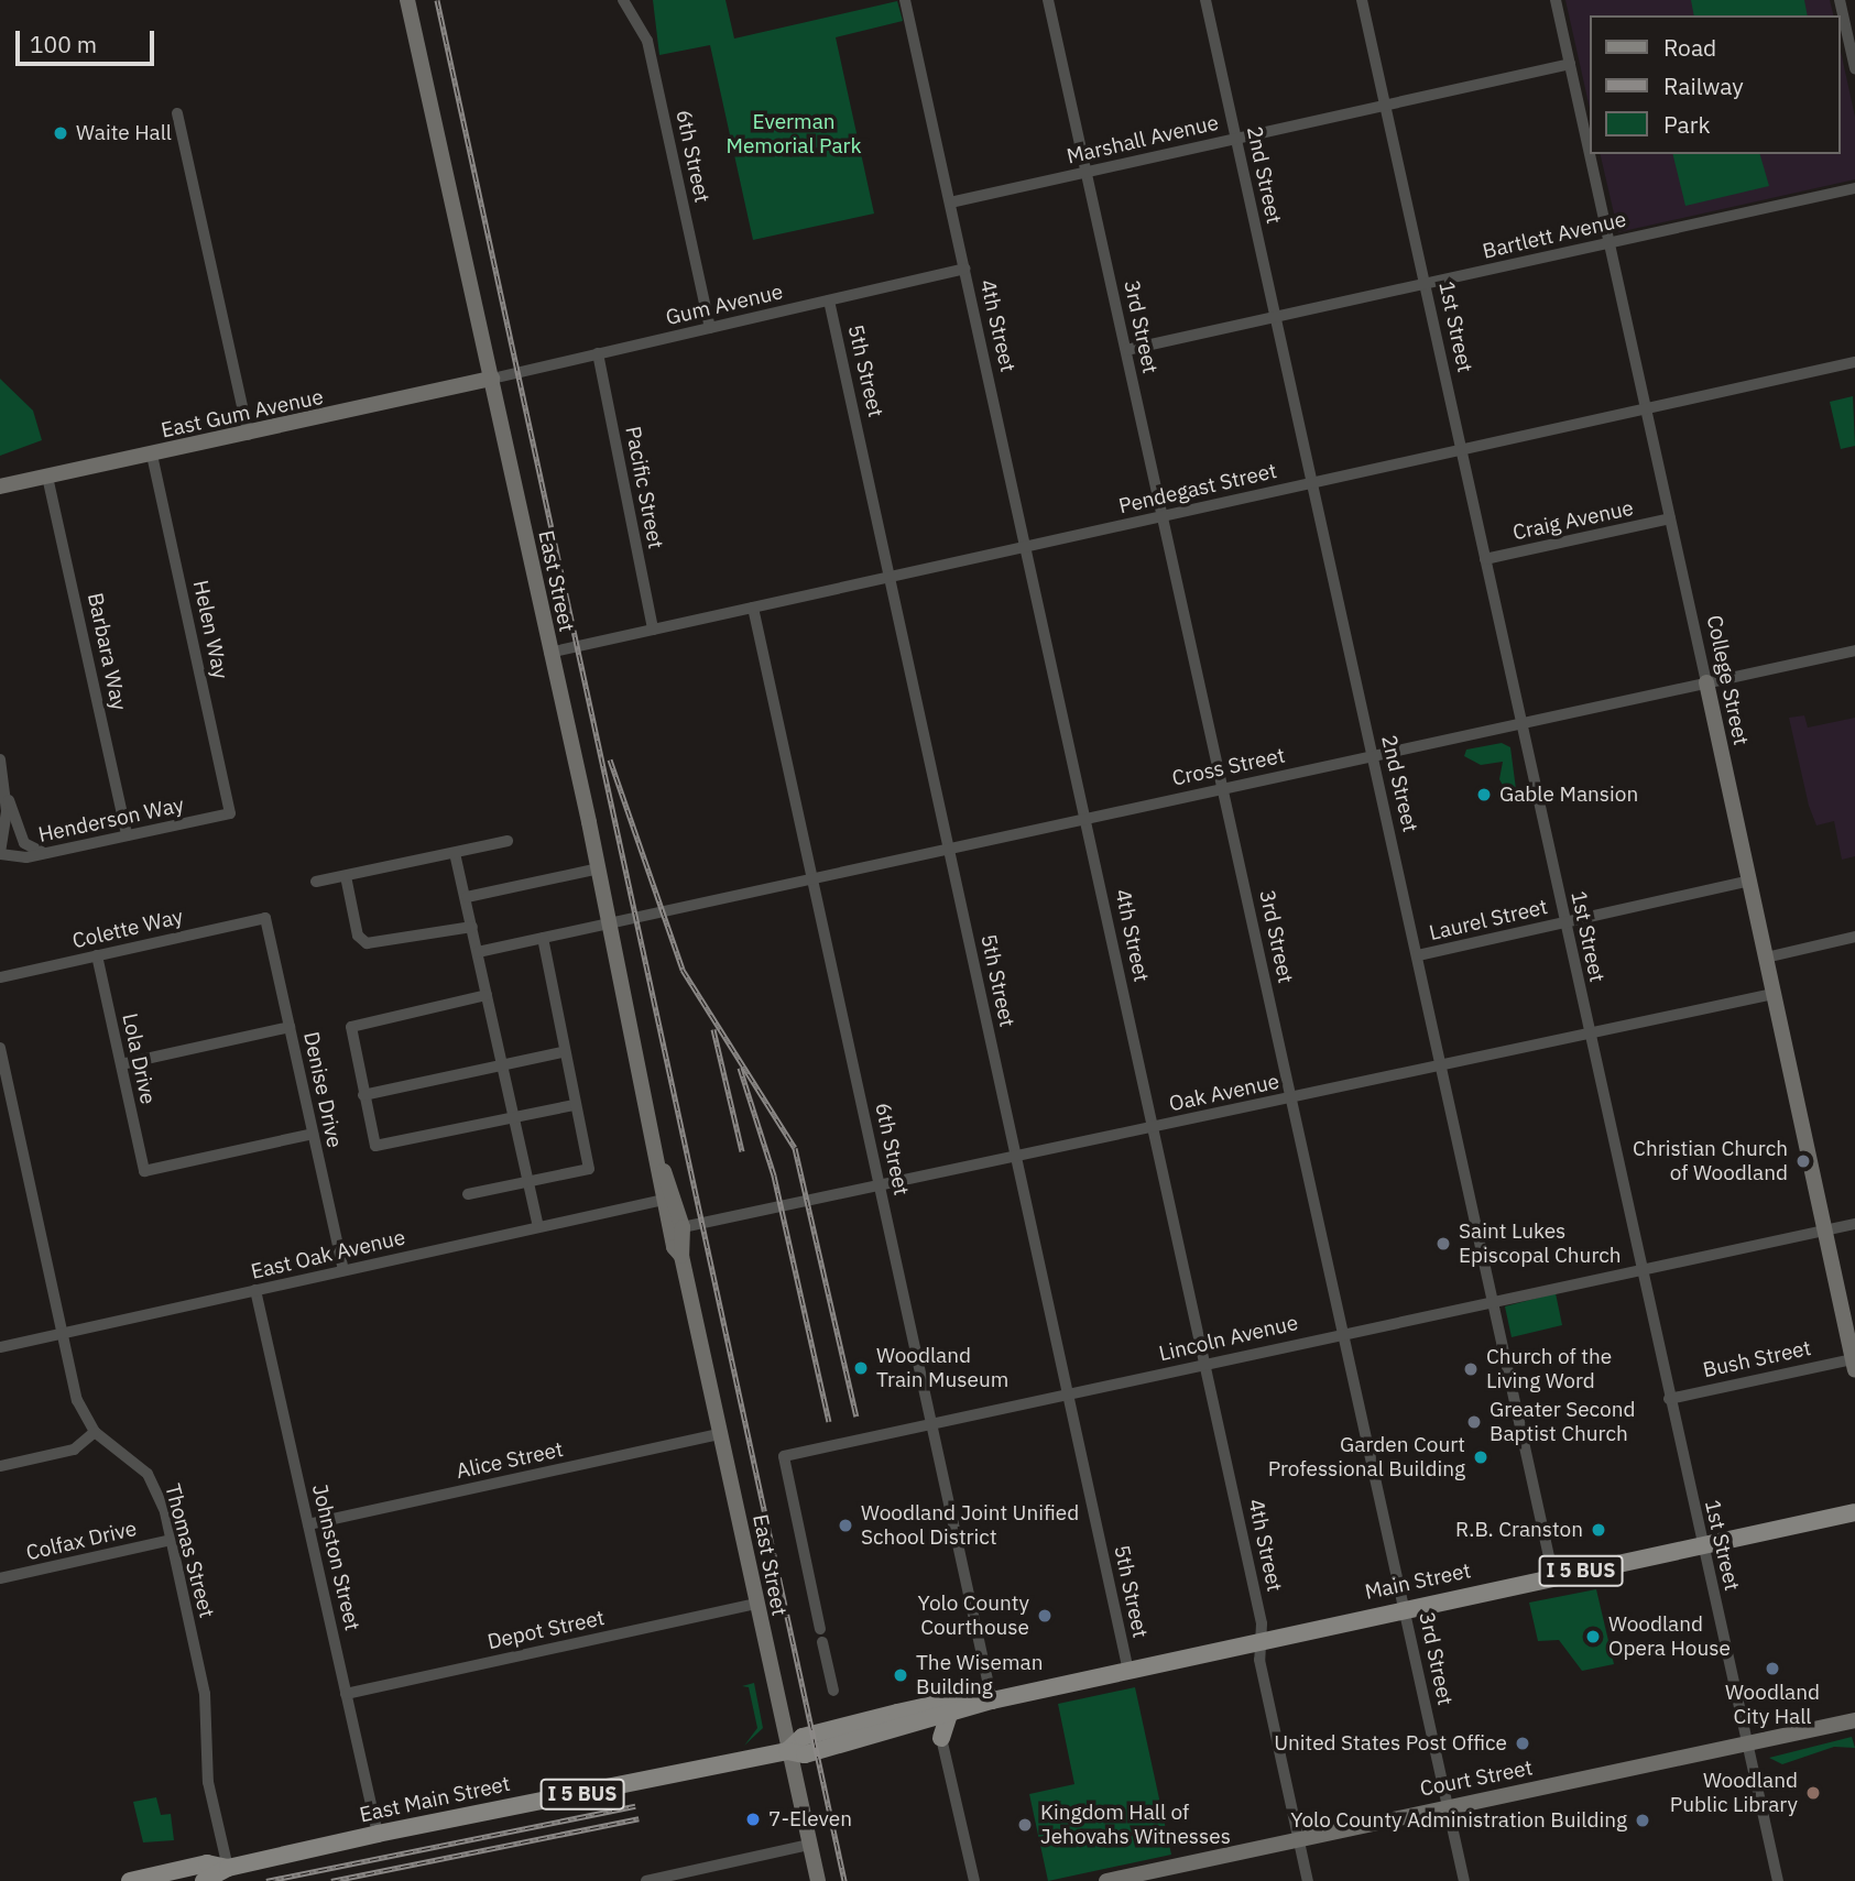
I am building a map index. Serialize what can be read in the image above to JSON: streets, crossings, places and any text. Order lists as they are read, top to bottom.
{
  "streets": {
    "main road": [
      "East Gum Avenue",
      "East Street",
      "College Street",
      "I 5 BUS",
      "Main Street",
      "Court Street",
      "East Main Street"
    ],
    "street": [
      "Marshall Avenue",
      "6th Street",
      "2nd Street",
      "Bartlett Avenue",
      "Gum Avenue",
      "4th Street",
      "3rd Street",
      "1st Street",
      "5th Street",
      "Pacific Street",
      "Pendegast Street",
      "Craig Avenue",
      "Helen Way",
      "Barbara Way",
      "Cross Street",
      "Henderson Way",
      "Laurel Street",
      "Colette Way",
      "Lola Drive",
      "Denise Drive",
      "Oak Avenue",
      "East Oak Avenue",
      "Lincoln Avenue",
      "Bush Street",
      "Alice Street",
      "Colfax Drive",
      "Thomas Street",
      "Johnston Street",
      "Depot Street"
    ]
  },
  "crossings": [
    ["Marshall Avenue", "2nd Street"],
    ["Marshall Avenue", "4th Street"],
    ["Marshall Avenue", "3rd Street"],
    ["Marshall Avenue", "1st Street"],
    ["Marshall Avenue", "College Street"],
    ["6th Street", "Gum Avenue"],
    ["6th Street", "Pendegast Street"],
    ["6th Street", "Cross Street"],
    ["6th Street", "Oak Avenue"],
    ["6th Street", "Lincoln Avenue"],
    ["6th Street", "Main Street"],
    ["2nd Street", "Bartlett Avenue"],
    ["2nd Street", "Pendegast Street"],
    ["2nd Street", "Cross Street"],
    ["2nd Street", "Laurel Street"],
    ["2nd Street", "Oak Avenue"],
    ["2nd Street", "Lincoln Avenue"],
    ["2nd Street", "Main Street"],
    ["Bartlett Avenue", "3rd Street"],
    ["Bartlett Avenue", "1st Street"],
    ["Bartlett Avenue", "College Street"],
    ["Gum Avenue", "4th Street"],
    ["Gum Avenue", "5th Street"],
    ["Gum Avenue", "East Gum Avenue"],
    ["Gum Avenue", "Pacific Street"],
    ["Gum Avenue", "East Street"],
    ["4th Street", "Pendegast Street"],
    ["4th Street", "Cross Street"],
    ["4th Street", "Oak Avenue"],
    ["4th Street", "Lincoln Avenue"],
    ["4th Street", "Main Street"],
    ["4th Street", "Court Street"],
    ["3rd Street", "Pendegast Street"],
    ["3rd Street", "Cross Street"],
    ["3rd Street", "Oak Avenue"],
    ["3rd Street", "Lincoln Avenue"],
    ["3rd Street", "Main Street"],
    ["3rd Street", "Court Street"],
    ["1st Street", "Pendegast Street"],
    ["1st Street", "Craig Avenue"],
    ["1st Street", "Cross Street"],
    ["1st Street", "Laurel Street"],
    ["1st Street", "Oak Avenue"],
    ["1st Street", "Lincoln Avenue"],
    ["1st Street", "Bush Street"],
    ["1st Street", "Main Street"],
    ["1st Street", "Court Street"],
    ["5th Street", "Pendegast Street"],
    ["5th Street", "Cross Street"],
    ["5th Street", "Oak Avenue"],
    ["5th Street", "Lincoln Avenue"],
    ["5th Street", "Main Street"],
    ["East Gum Avenue", "East Street"],
    ["East Gum Avenue", "Helen Way"],
    ["East Gum Avenue", "Barbara Way"],
    ["Pacific Street", "Pendegast Street"],
    ["Pendegast Street", "East Street"],
    ["Pendegast Street", "College Street"],
    ["Craig Avenue", "College Street"],
    ["East Street", "Cross Street"],
    ["East Street", "Oak Avenue"],
    ["East Street", "East Oak Avenue"],
    ["East Street", "Alice Street"],
    ["East Street", "Main Street"],
    ["East Street", "Depot Street"],
    ["East Street", "East Main Street"],
    ["Helen Way", "Henderson Way"],
    ["Barbara Way", "Henderson Way"],
    ["College Street", "Cross Street"],
    ["College Street", "Laurel Street"],
    ["College Street", "Oak Avenue"],
    ["College Street", "Lincoln Avenue"],
    ["College Street", "Bush Street"],
    ["Colette Way", "Lola Drive"],
    ["Colette Way", "Denise Drive"],
    ["Lola Drive", "Denise Drive"],
    ["Denise Drive", "East Oak Avenue"],
    ["East Oak Avenue", "Thomas Street"],
    ["East Oak Avenue", "Johnston Street"],
    ["Alice Street", "Johnston Street"],
    ["Colfax Drive", "Thomas Street"],
    ["Thomas Street", "East Main Street"],
    ["Johnston Street", "Depot Street"],
    ["Johnston Street", "East Main Street"],
    ["Main Street", "East Main Street"]
  ],
  "parks": ["Everman Memorial Park"],
  "places": [
    "Waite Hall",
    "Gable Mansion",
    "Christian Church of Woodland",
    "Saint Lukes Episcopal Church",
    "Woodland Train Museum",
    "Church of the Living Word",
    "Greater Second Baptist Church",
    "Garden Court Professional Building",
    "Woodland Joint Unified School District",
    "R.B. Cranston",
    "Yolo County Courthouse",
    "Woodland Opera House",
    "Woodland City Hall",
    "The Wiseman Building",
    "United States Post Office",
    "Woodland Public Library",
    "7-Eleven",
    "Yolo County Administration Building",
    "Kingdom Hall of Jehovahs Witnesses"
  ],
  "legend": ["Road", "Railway", "Park"],
  "scale_bar": "100 m"
}
